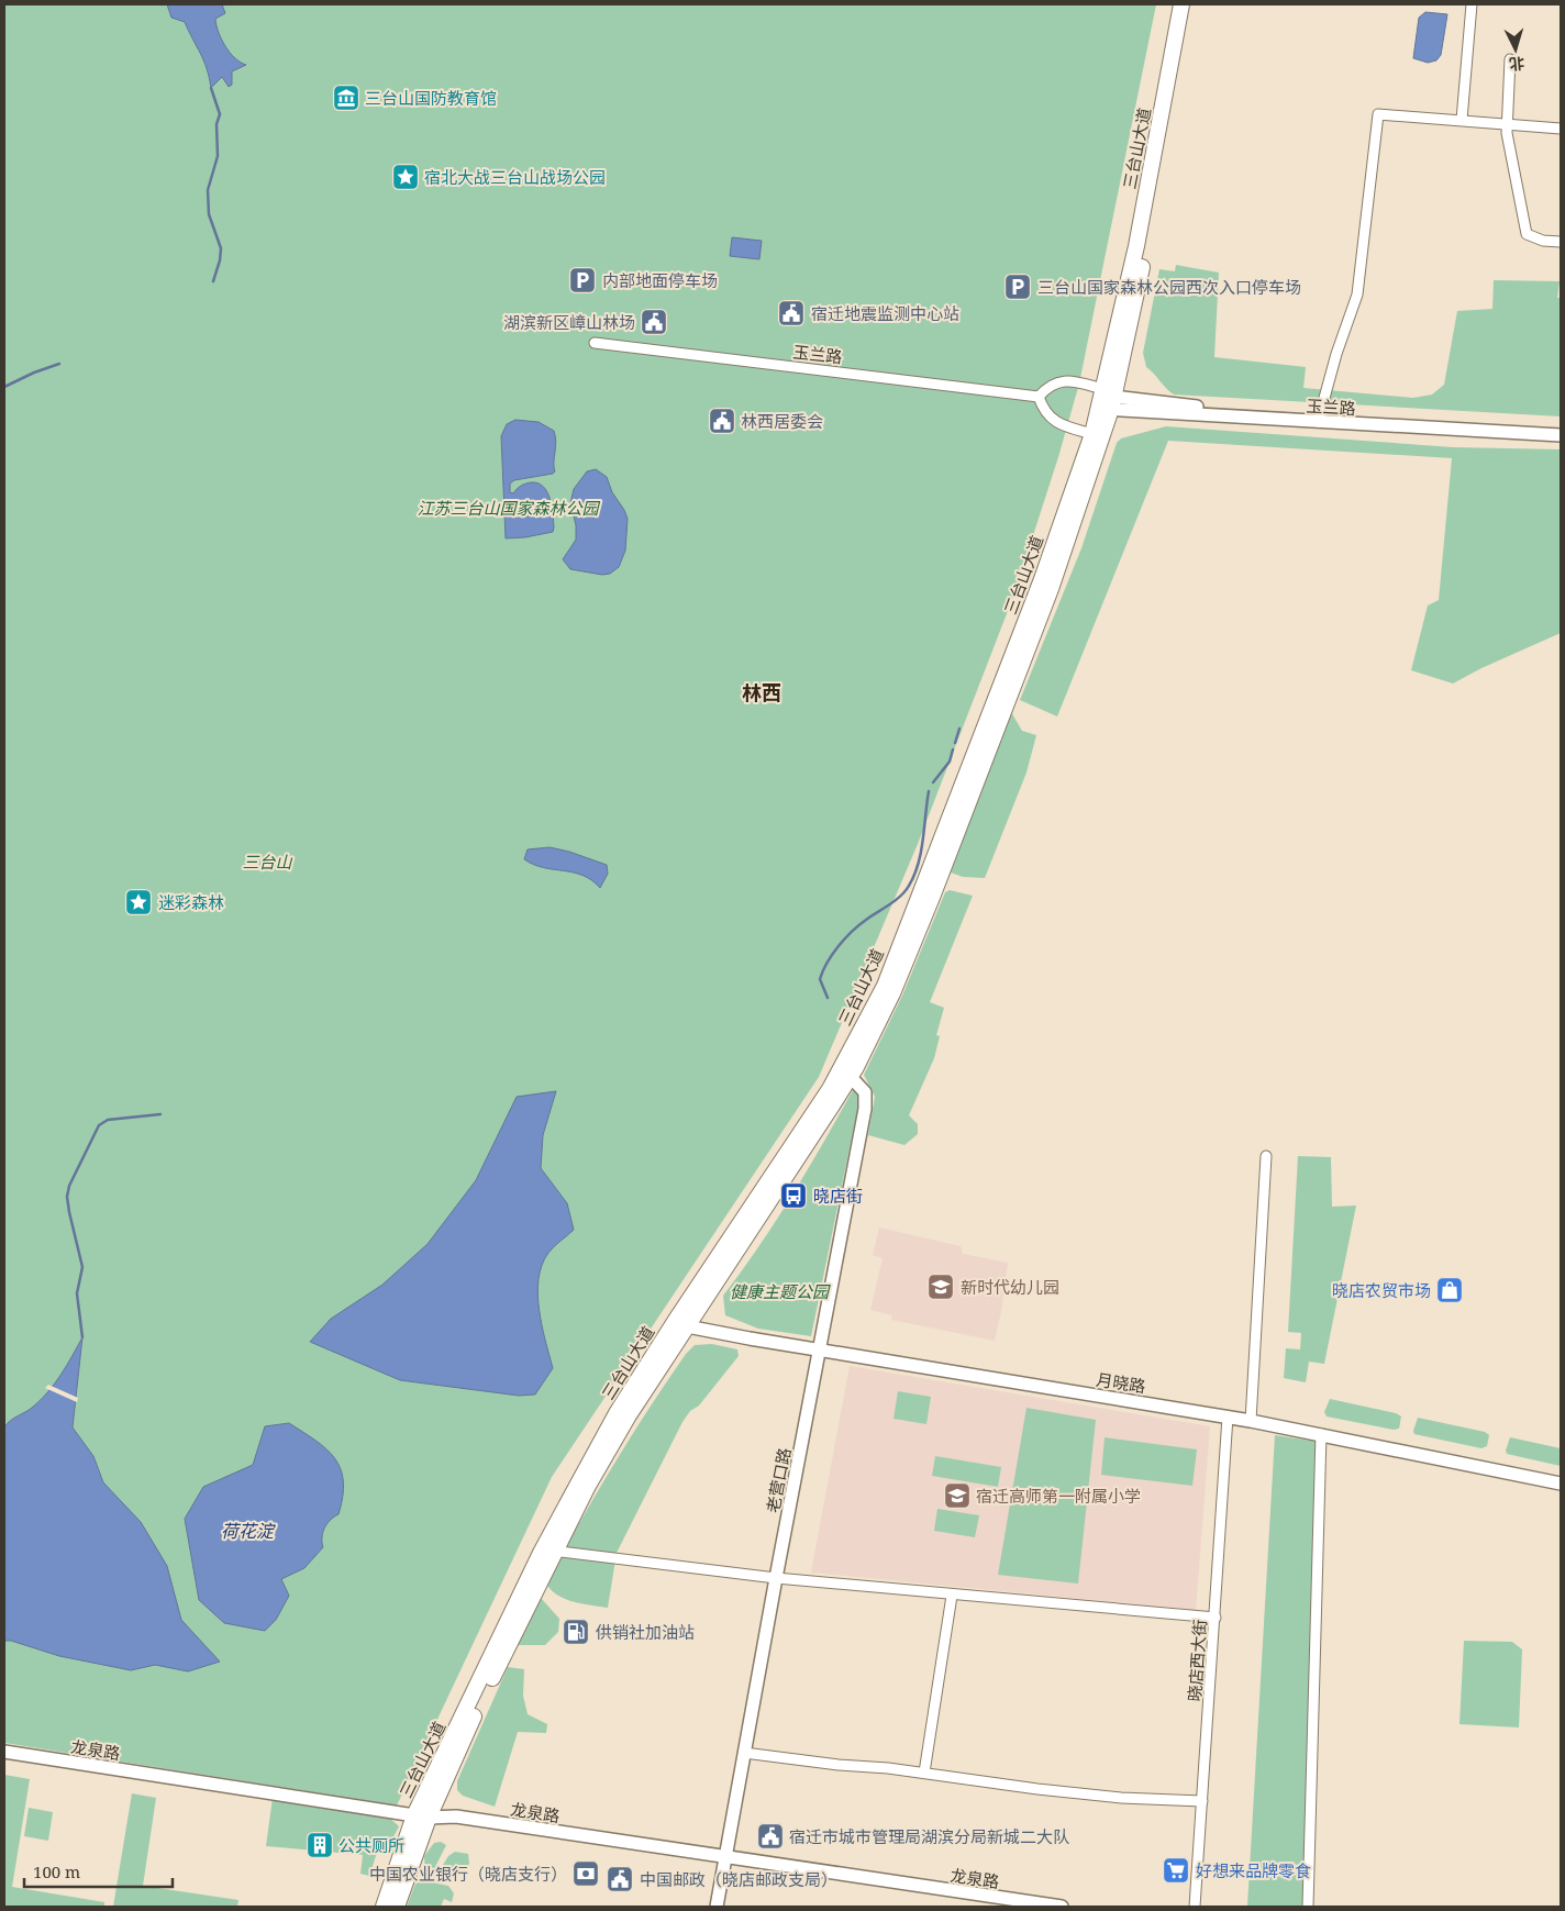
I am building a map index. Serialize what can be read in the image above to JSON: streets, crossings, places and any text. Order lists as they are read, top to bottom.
{
  "streets": {
    "main road": ["三台山大道"],
    "street": [
      "玉兰路",
      "月晓路",
      "老营口路",
      "晓店西大街",
      "龙泉路"
    ]
  },
  "crossings": [
    ["三台山大道", "玉兰路"],
    ["三台山大道", "月晓路"],
    ["三台山大道", "老营口路"],
    ["三台山大道", "龙泉路"],
    ["月晓路", "老营口路"],
    ["月晓路", "晓店西大街"],
    ["老营口路", "龙泉路"]
  ],
  "districts": ["林西"],
  "water": ["荷花淀"],
  "parks": ["江苏三台山国家森林公园", "三台山", "健康主题公园"],
  "places": {
    "museum": ["三台山国防教育馆"],
    "place": ["宿北大战三台山战场公园", "迷彩森林"],
    "parking": ["内部地面停车场", "三台山国家森林公园西次入口停车场"],
    "public building": [
      "宿迁地震监测中心站",
      "湖滨新区嶂山林场",
      "林西居委会",
      "宿迁市城市管理局湖滨分局新城二大队",
      "中国邮政（晓店邮政支局）"
    ],
    "bus stop": ["晓店街"],
    "school or university": ["新时代幼儿园", "宿迁高师第一附属小学"],
    "shop": ["晓店农贸市场"],
    "fuel station": ["供销社加油站"],
    "building": ["公共厕所"],
    "supermarket": ["好想来品牌零食"],
    "bank": ["中国农业银行（晓店支行）"]
  },
  "scale_bar": "100 m",
  "north": "bottom"
}
